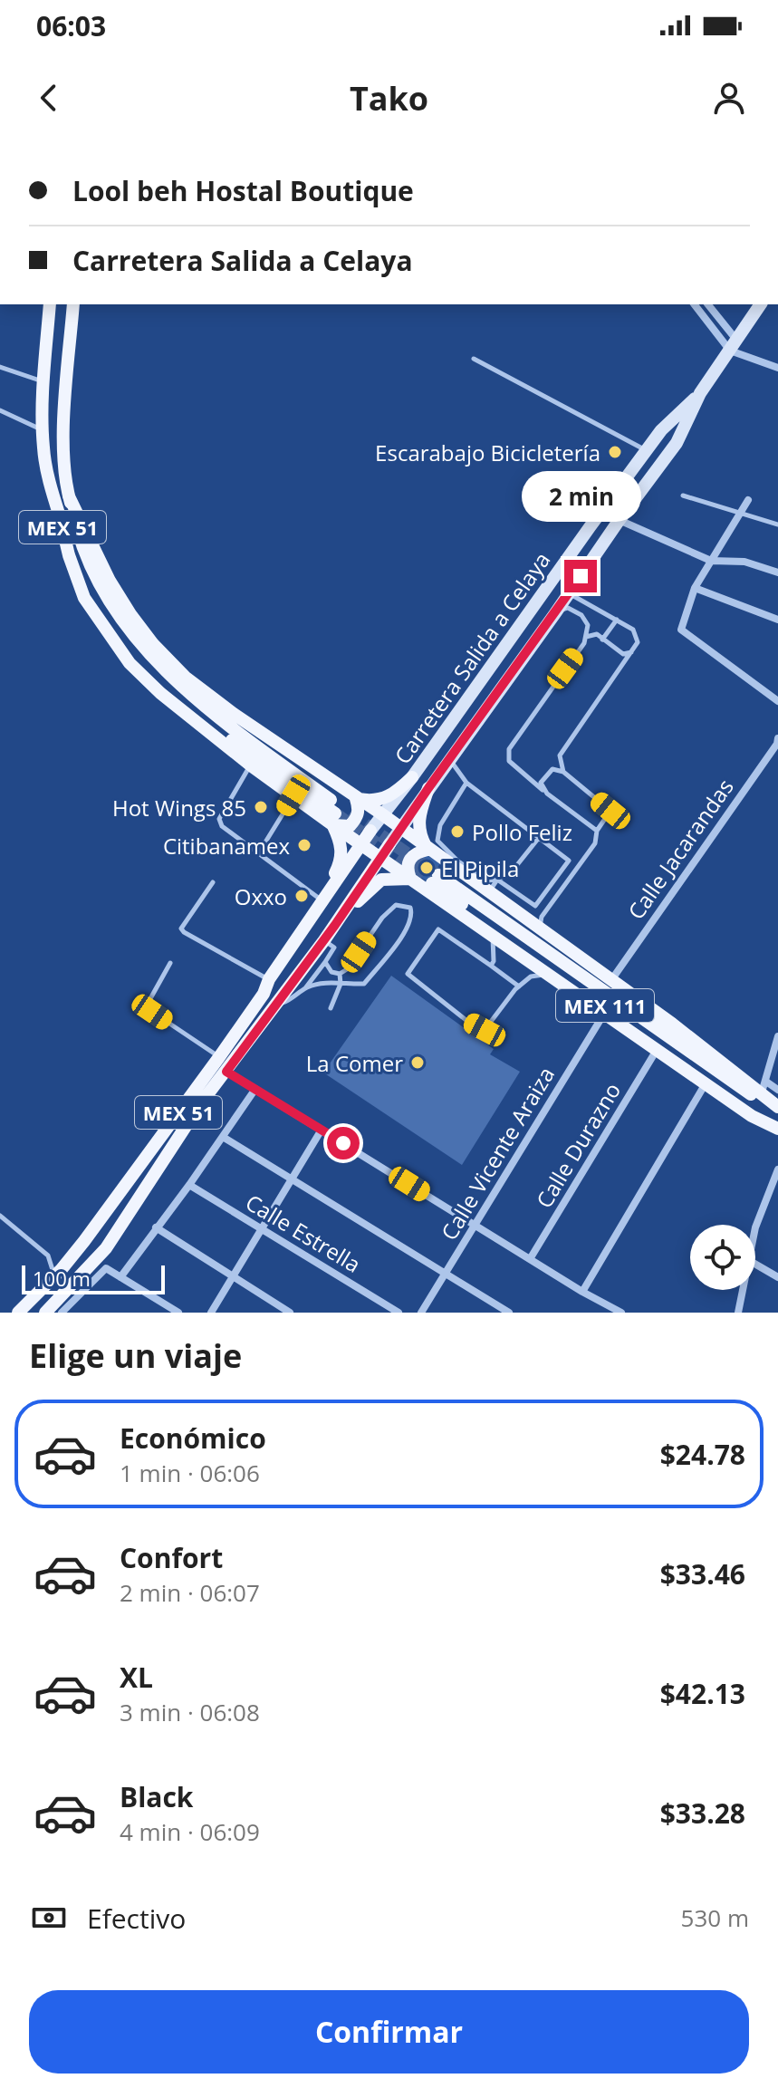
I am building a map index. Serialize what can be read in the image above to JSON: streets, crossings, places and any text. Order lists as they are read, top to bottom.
{
  "streets": {
    "main road": ["MEX 51", "Carretera Salida a Celaya", "MEX 111"],
    "street": [
      "Calle Jacarandas",
      "Calle Durazno",
      "Calle Vicente Araiza",
      "Calle Estrella"
    ]
  },
  "crossings": [
    ["MEX 51", "Carretera Salida a Celaya"]
  ],
  "places": [
    "Escarabajo Bicicletería",
    "Hot Wings 85",
    "Pollo Feliz",
    "Citibanamex",
    "El Pipila",
    "Oxxo",
    "La Comer"
  ],
  "scale_bar": "100 m",
  "page": {
    "status": "06:03",
    "header": "Tako",
    "banner": ["Lool beh Hostal Boutique", "Carretera Salida a Celaya"],
    "bubble": "2 min",
    "scale": "100 m",
    "heading": "Elige un viaje",
    "list": [
      {
        "name": "Económico",
        "note": "1 min · 06:06",
        "value": "$24.78"
      },
      {
        "name": "Confort",
        "note": "2 min · 06:07",
        "value": "$33.46"
      },
      {
        "name": "XL",
        "note": "3 min · 06:08",
        "value": "$42.13"
      },
      {
        "name": "Black",
        "note": "4 min · 06:09",
        "value": "$33.28"
      }
    ],
    "pay": ["Efectivo", "530 m"],
    "buttons": "Confirmar"
  }
}
